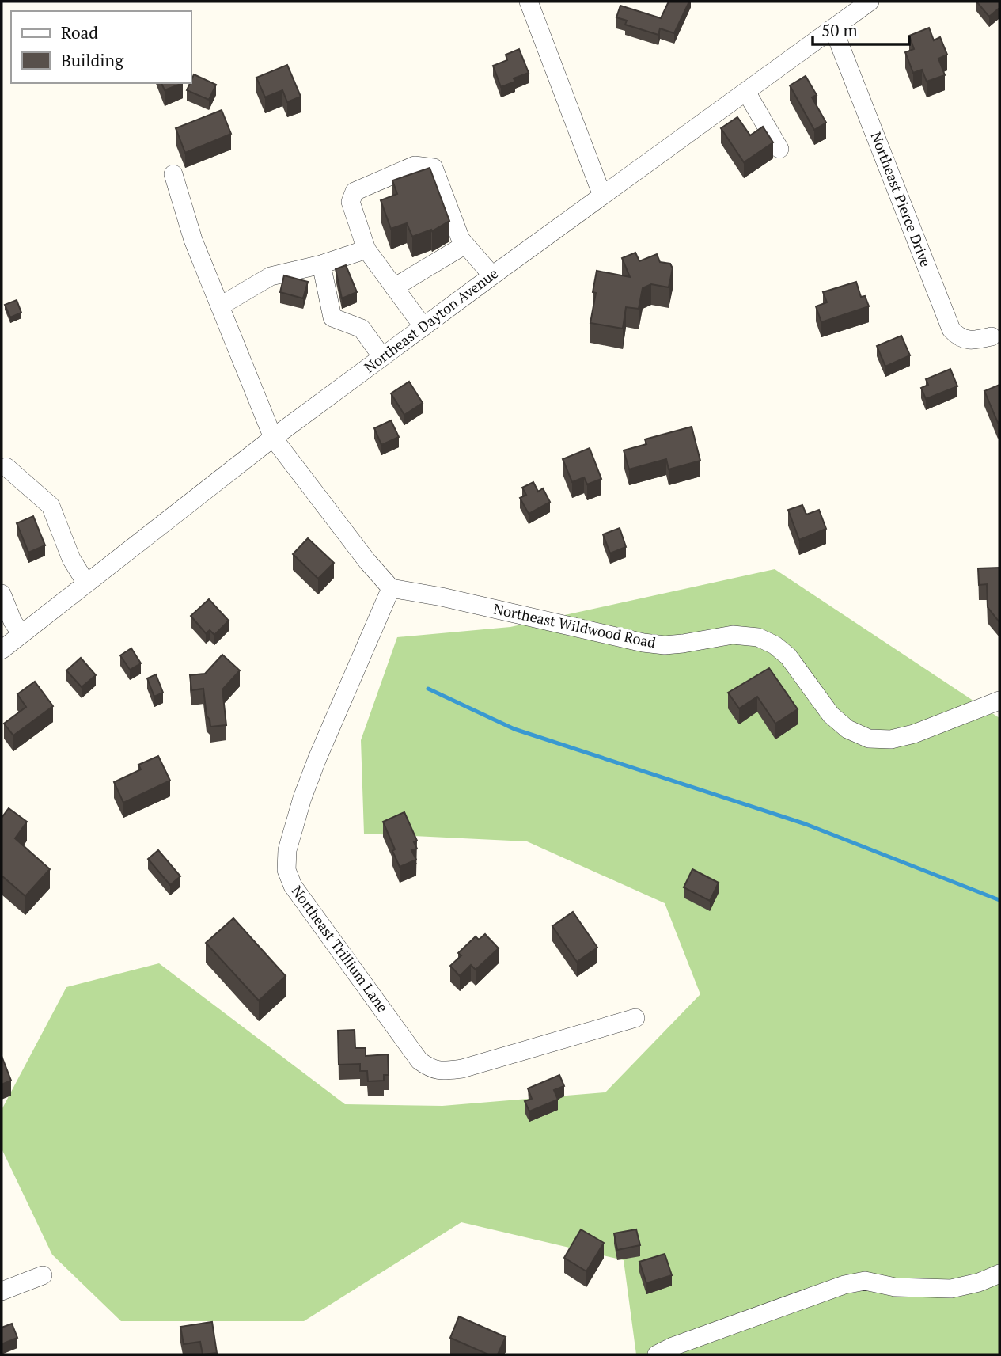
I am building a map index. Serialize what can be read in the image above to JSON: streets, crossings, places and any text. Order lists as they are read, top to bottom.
{
  "streets": {
    "street": [
      "Northeast Pierce Drive",
      "Northeast Dayton Avenue",
      "Northeast Wildwood Road",
      "Northeast Trillium Lane"
    ]
  },
  "crossings": [
    ["Northeast Pierce Drive", "Northeast Dayton Avenue"],
    ["Northeast Wildwood Road", "Northeast Trillium Lane"]
  ],
  "legend": ["Road", "Building"],
  "scale_bar": "50 m"
}
